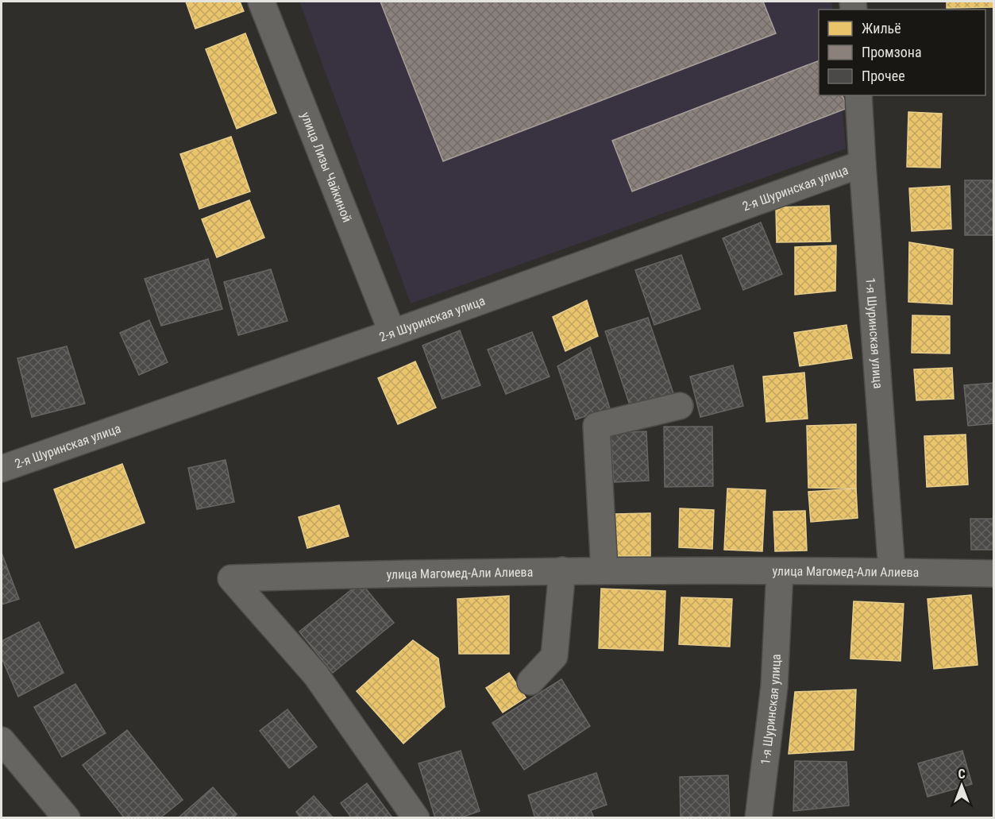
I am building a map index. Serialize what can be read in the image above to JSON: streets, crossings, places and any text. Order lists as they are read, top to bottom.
{
  "streets": {
    "street": [
      "улица Лизы Чайкиной",
      "2-я Шуринская улица",
      "1-я Шуринская улица",
      "улица Магомед-Али Алиева"
    ]
  },
  "crossings": [
    ["улица Лизы Чайкиной", "2-я Шуринская улица"],
    ["2-я Шуринская улица", "1-я Шуринская улица"],
    ["1-я Шуринская улица", "улица Магомед-Али Алиева"]
  ],
  "legend": ["Жильё", "Промзона", "Прочее"],
  "north": "top"
}
